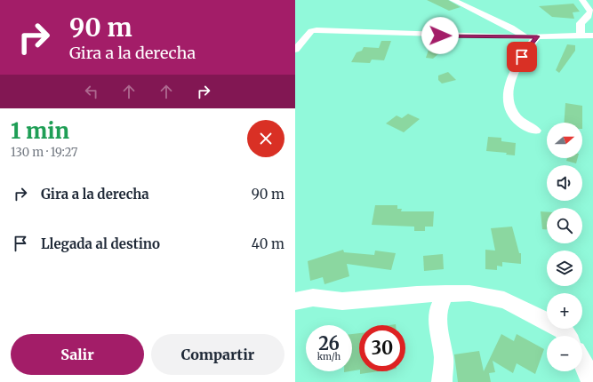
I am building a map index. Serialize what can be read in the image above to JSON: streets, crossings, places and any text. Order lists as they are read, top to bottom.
{
  "north": "right",
  "page": {
    "turn": ["90 m", "Gira a la derecha"],
    "heading": ["1 min", "130 m · 19:27"],
    "map_buttons": ["+", "−"],
    "list": [
      {
        "name": "Gira a la derecha",
        "value": "90 m"
      },
      {
        "name": "Llegada al destino",
        "value": "40 m"
      }
    ],
    "speed": "26 km/h",
    "limit": "30",
    "buttons": ["Salir", "Compartir"]
  }
}
